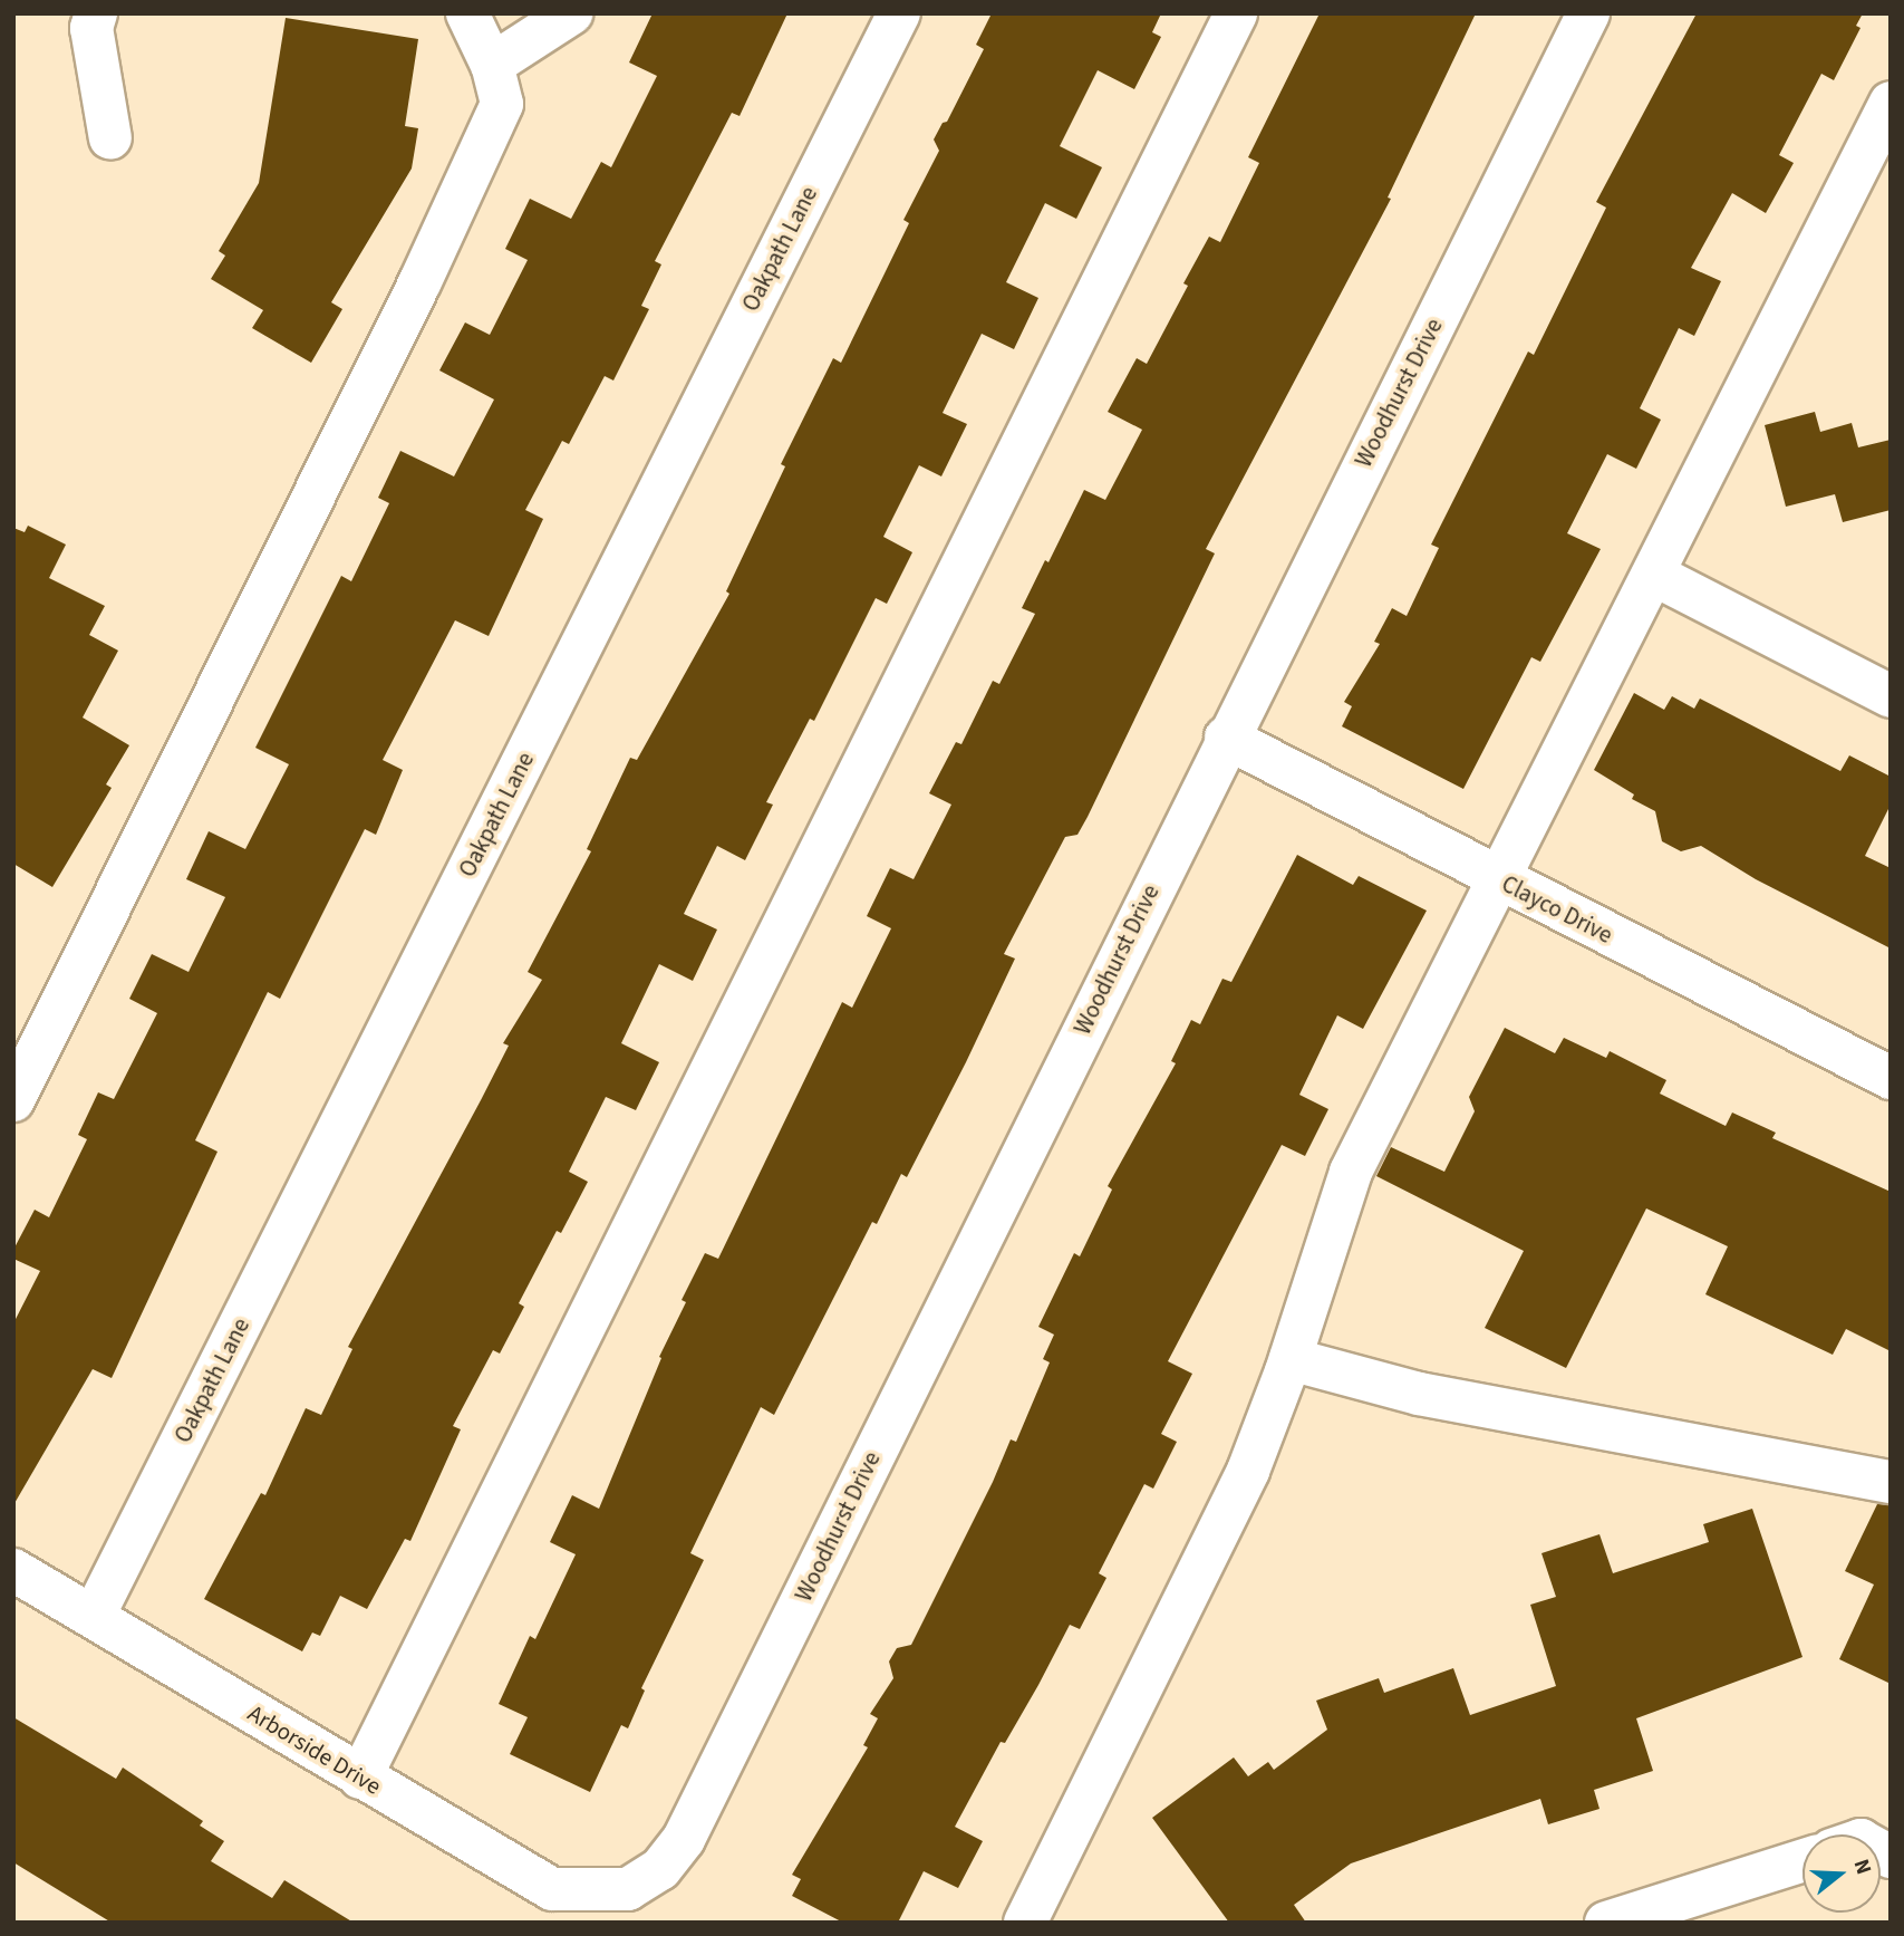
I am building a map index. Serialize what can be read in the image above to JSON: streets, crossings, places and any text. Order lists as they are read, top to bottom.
{
  "streets": {
    "street": [
      "Oakpath Lane",
      "Woodhurst Drive",
      "Clayco Drive",
      "Arborside Drive"
    ]
  },
  "crossings": [
    ["Oakpath Lane", "Arborside Drive"],
    ["Woodhurst Drive", "Clayco Drive"],
    ["Woodhurst Drive", "Arborside Drive"]
  ],
  "north": "right"
}
